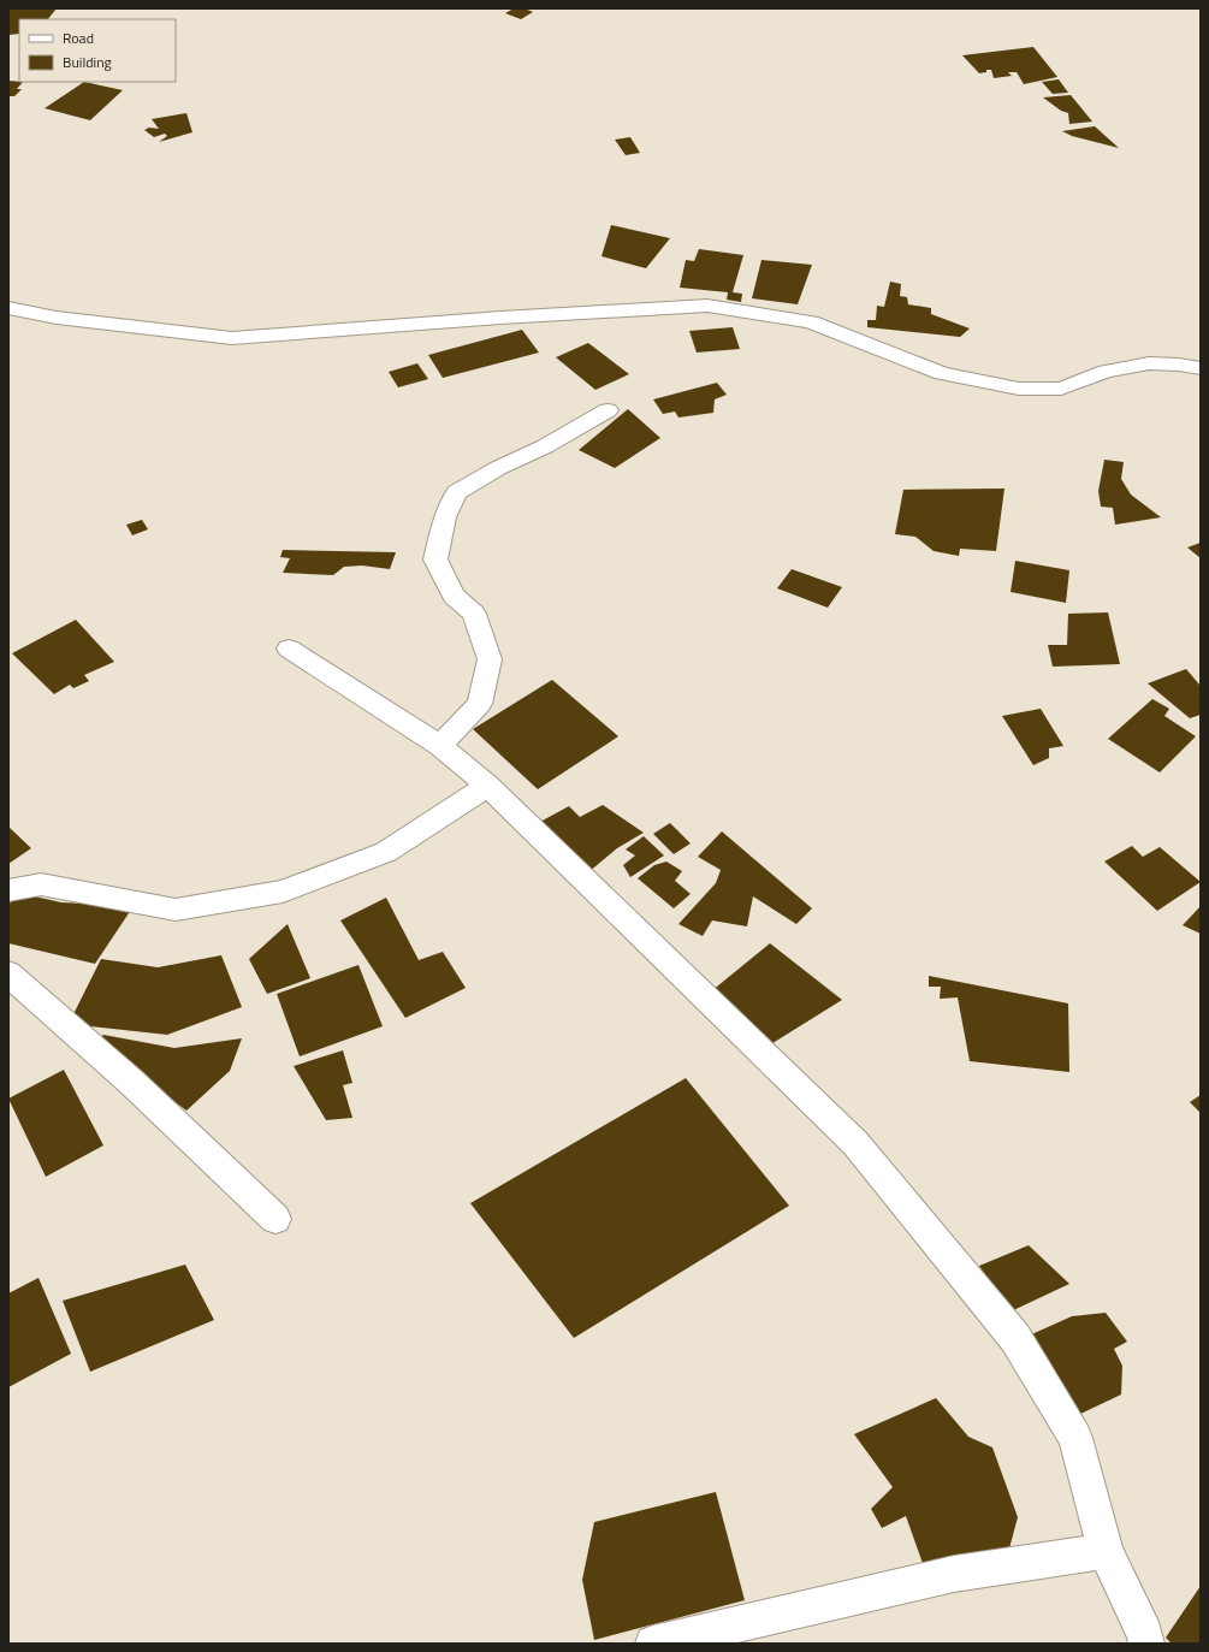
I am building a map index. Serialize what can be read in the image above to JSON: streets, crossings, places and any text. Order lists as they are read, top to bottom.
{
  "legend": ["Road", "Building"]
}
